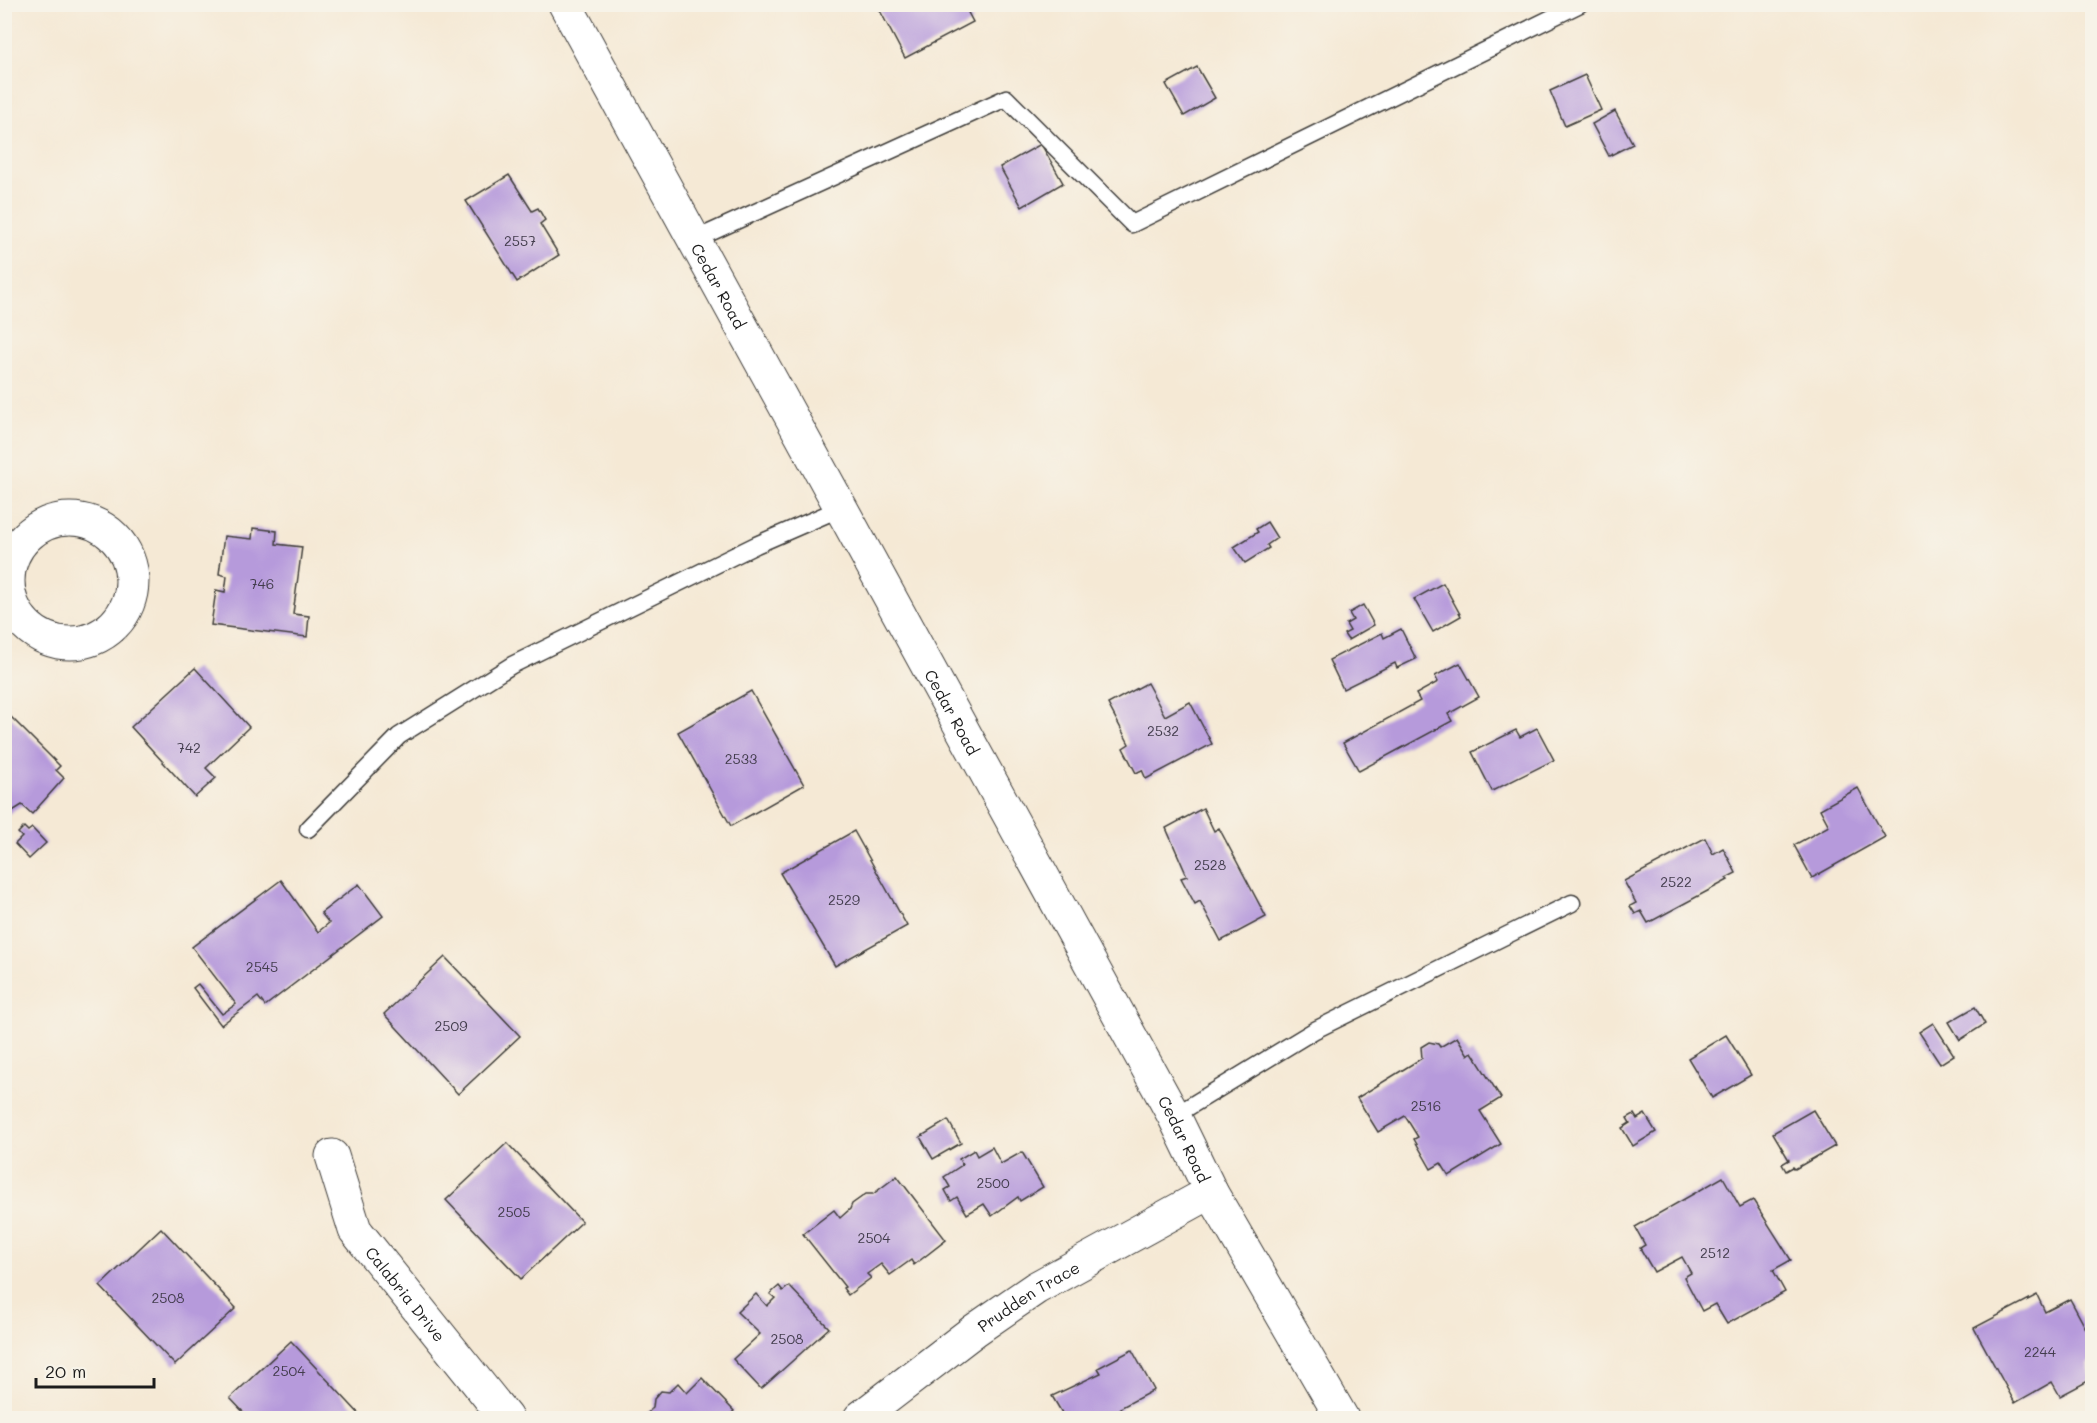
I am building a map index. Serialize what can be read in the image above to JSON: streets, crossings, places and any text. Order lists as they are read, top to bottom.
{
  "streets": {
    "street": ["Cedar Road", "Calabria Drive", "Prudden Trace"]
  },
  "crossings": [
    ["Cedar Road", "Prudden Trace"]
  ],
  "house_numbers": [
    "2557",
    "746",
    "2532",
    "742",
    "2533",
    "2528",
    "2522",
    "2529",
    "2545",
    "2509",
    "2516",
    "2500",
    "2505",
    "2504",
    "2512",
    "2508",
    "2508",
    "2244",
    "2504"
  ],
  "scale_bar": "20 m"
}
